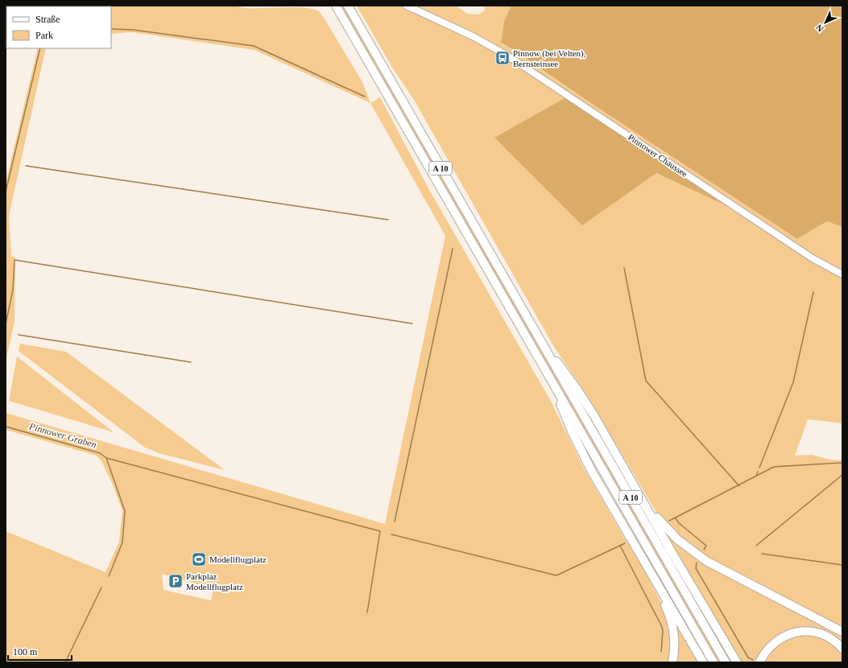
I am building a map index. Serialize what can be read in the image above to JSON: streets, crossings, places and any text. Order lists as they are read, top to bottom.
{
  "streets": {
    "highway": ["A 10"],
    "main road": ["Pinnower Chaussee"]
  },
  "water": ["Pinnower Graben"],
  "places": {
    "bus stop": ["Pinnow (bei Velten), Bernsteinsee"],
    "sports": ["Modellflugplatz"],
    "parking": ["Parkplaz Modellflugplatz"]
  },
  "legend": ["Straße", "Park"],
  "scale_bar": "100 m",
  "north": "bottom left"
}
